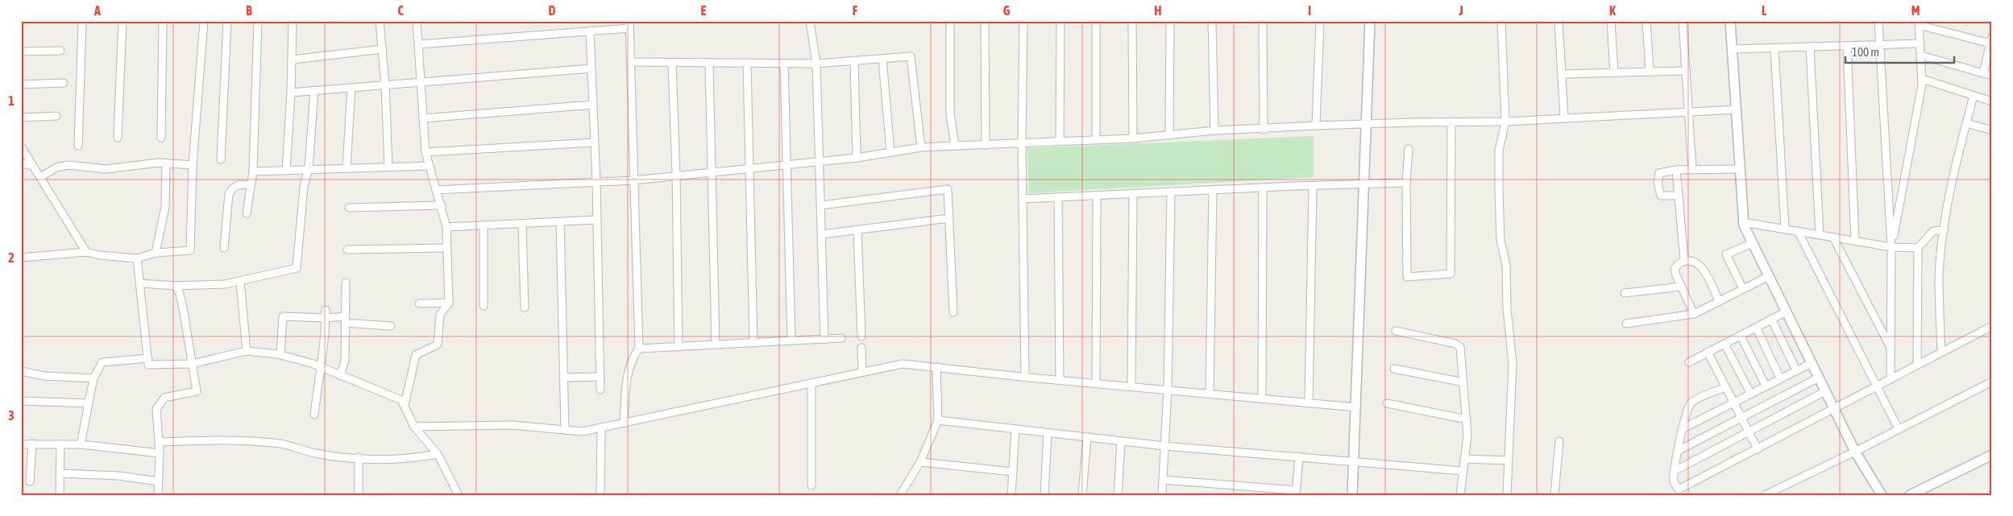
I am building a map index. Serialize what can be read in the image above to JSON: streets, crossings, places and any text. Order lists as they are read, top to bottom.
{
  "scale_bar": "100 m",
  "grid": {
    "columns": [
      "A",
      "B",
      "C",
      "D",
      "E",
      "F",
      "G",
      "H",
      "I",
      "J",
      "K",
      "L",
      "M"
    ],
    "rows": ["1", "2", "3"]
  }
}
